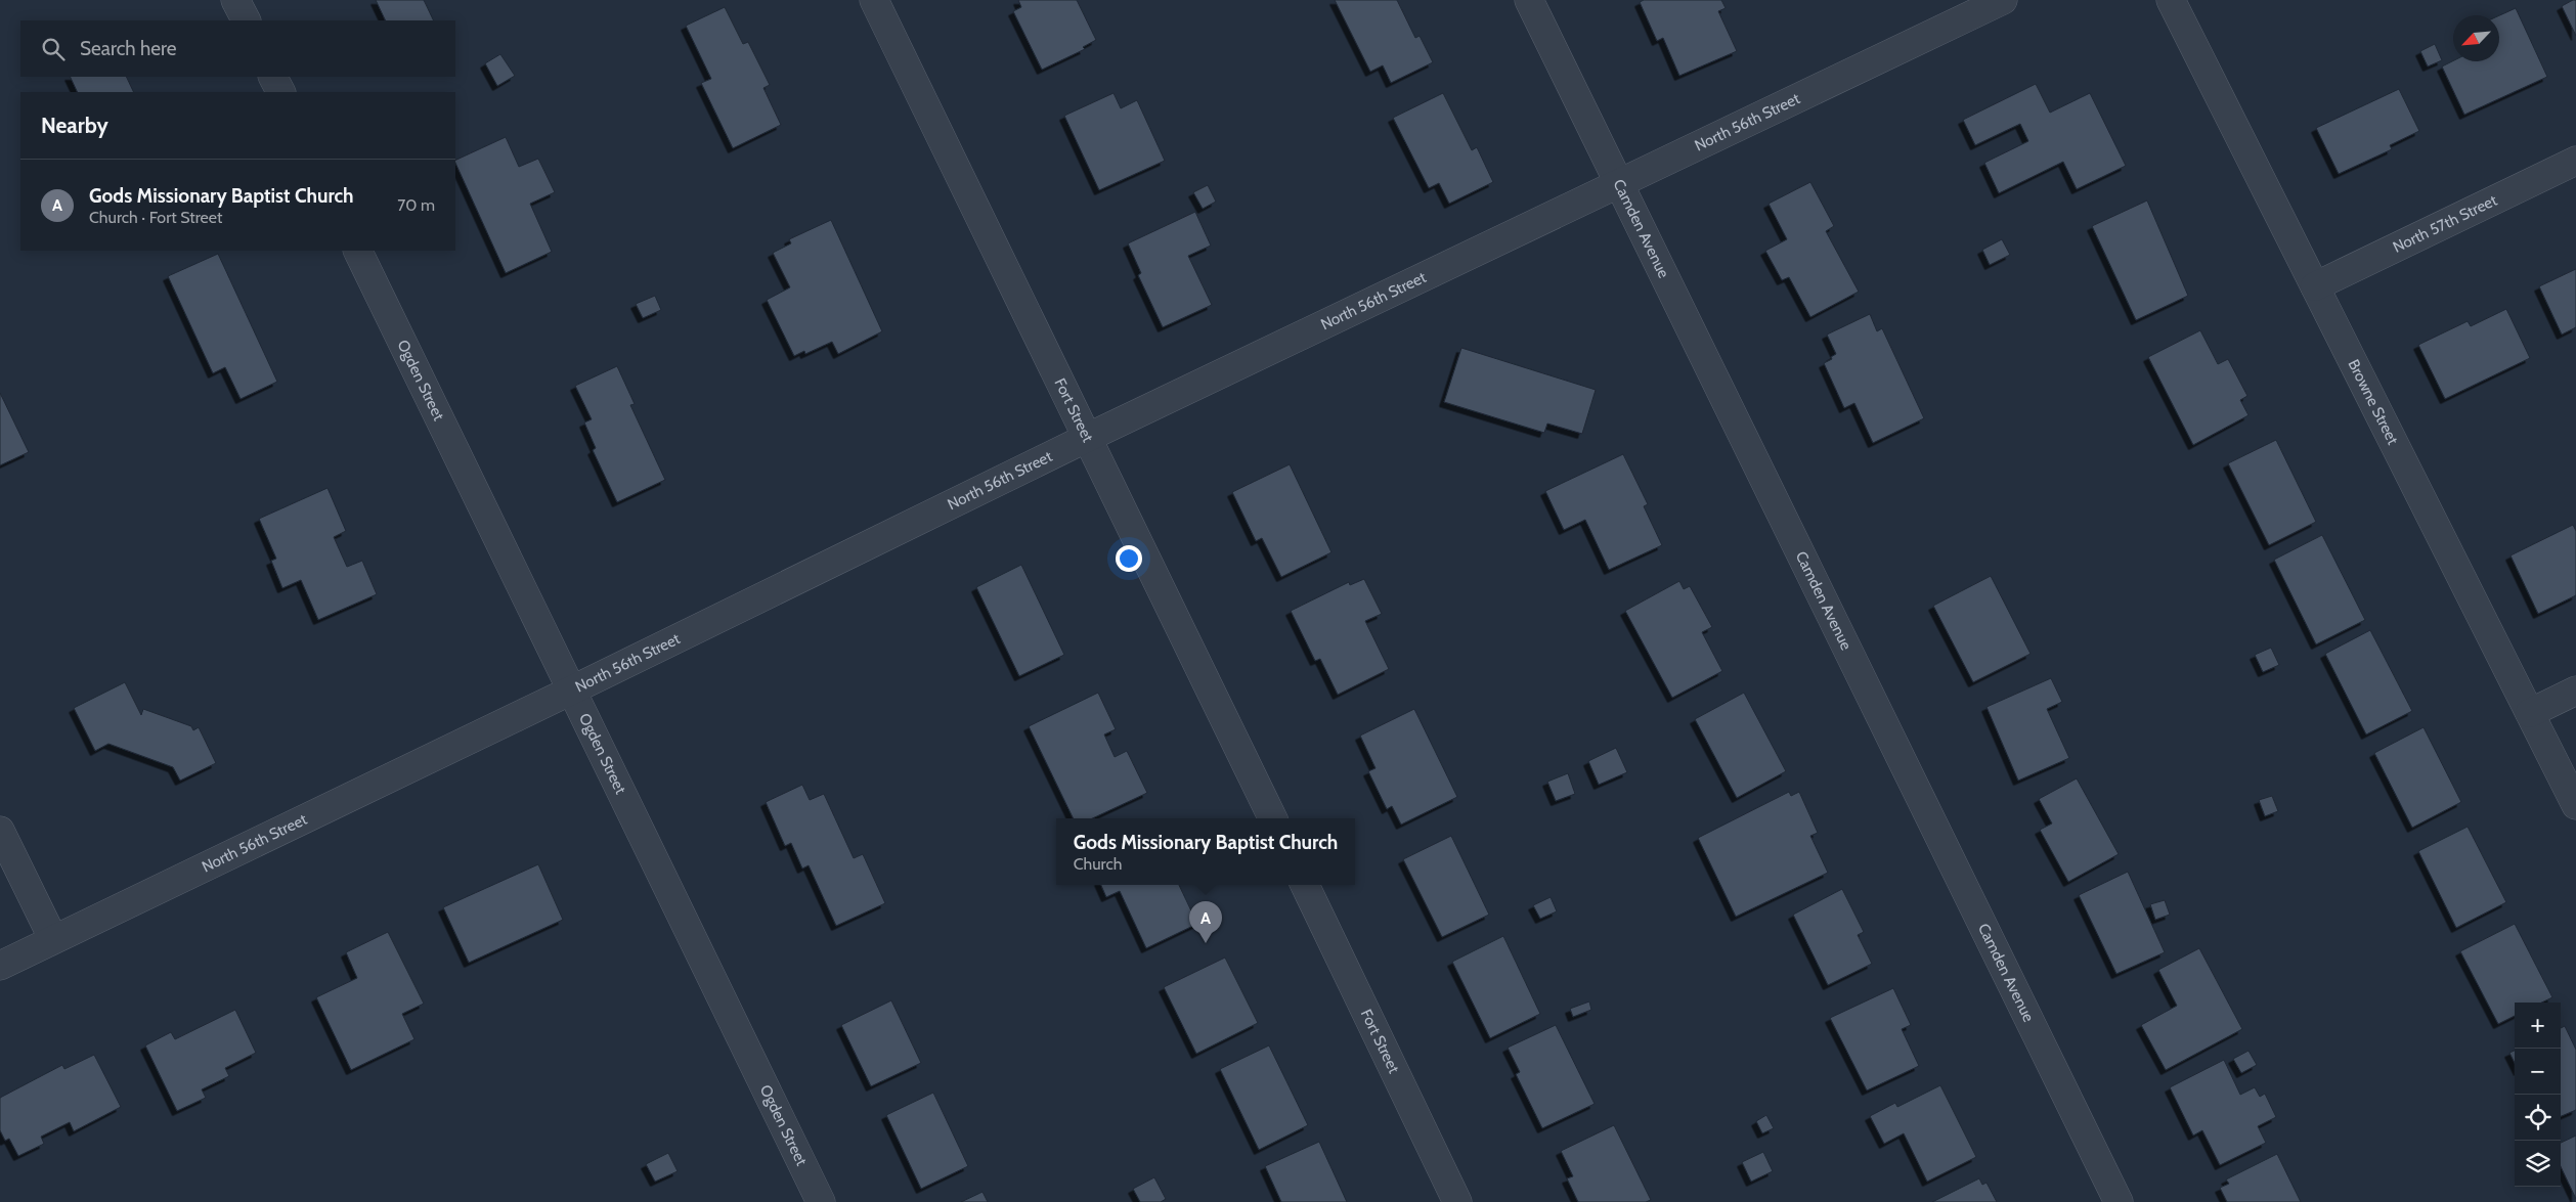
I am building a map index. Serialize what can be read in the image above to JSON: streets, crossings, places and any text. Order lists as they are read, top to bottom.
{
  "streets": {
    "street": [
      "North 56th Street",
      "North 57th Street",
      "Camden Avenue",
      "Ogden Street",
      "Browne Street",
      "Fort Street"
    ]
  },
  "crossings": [
    ["North 56th Street", "Camden Avenue"],
    ["North 56th Street", "Ogden Street"],
    ["North 56th Street", "Fort Street"],
    ["North 57th Street", "Browne Street"]
  ],
  "north": "bottom left",
  "page": {
    "search": "Search here",
    "heading": "Nearby",
    "list": [
      {
        "mark": "A",
        "name": "Gods Missionary Baptist Church",
        "note": "Church · Fort Street",
        "value": "70 m"
      }
    ],
    "popup": ["Gods Missionary Baptist Church", "Church"],
    "pins": "A",
    "map_buttons": ["+", "−"]
  }
}
